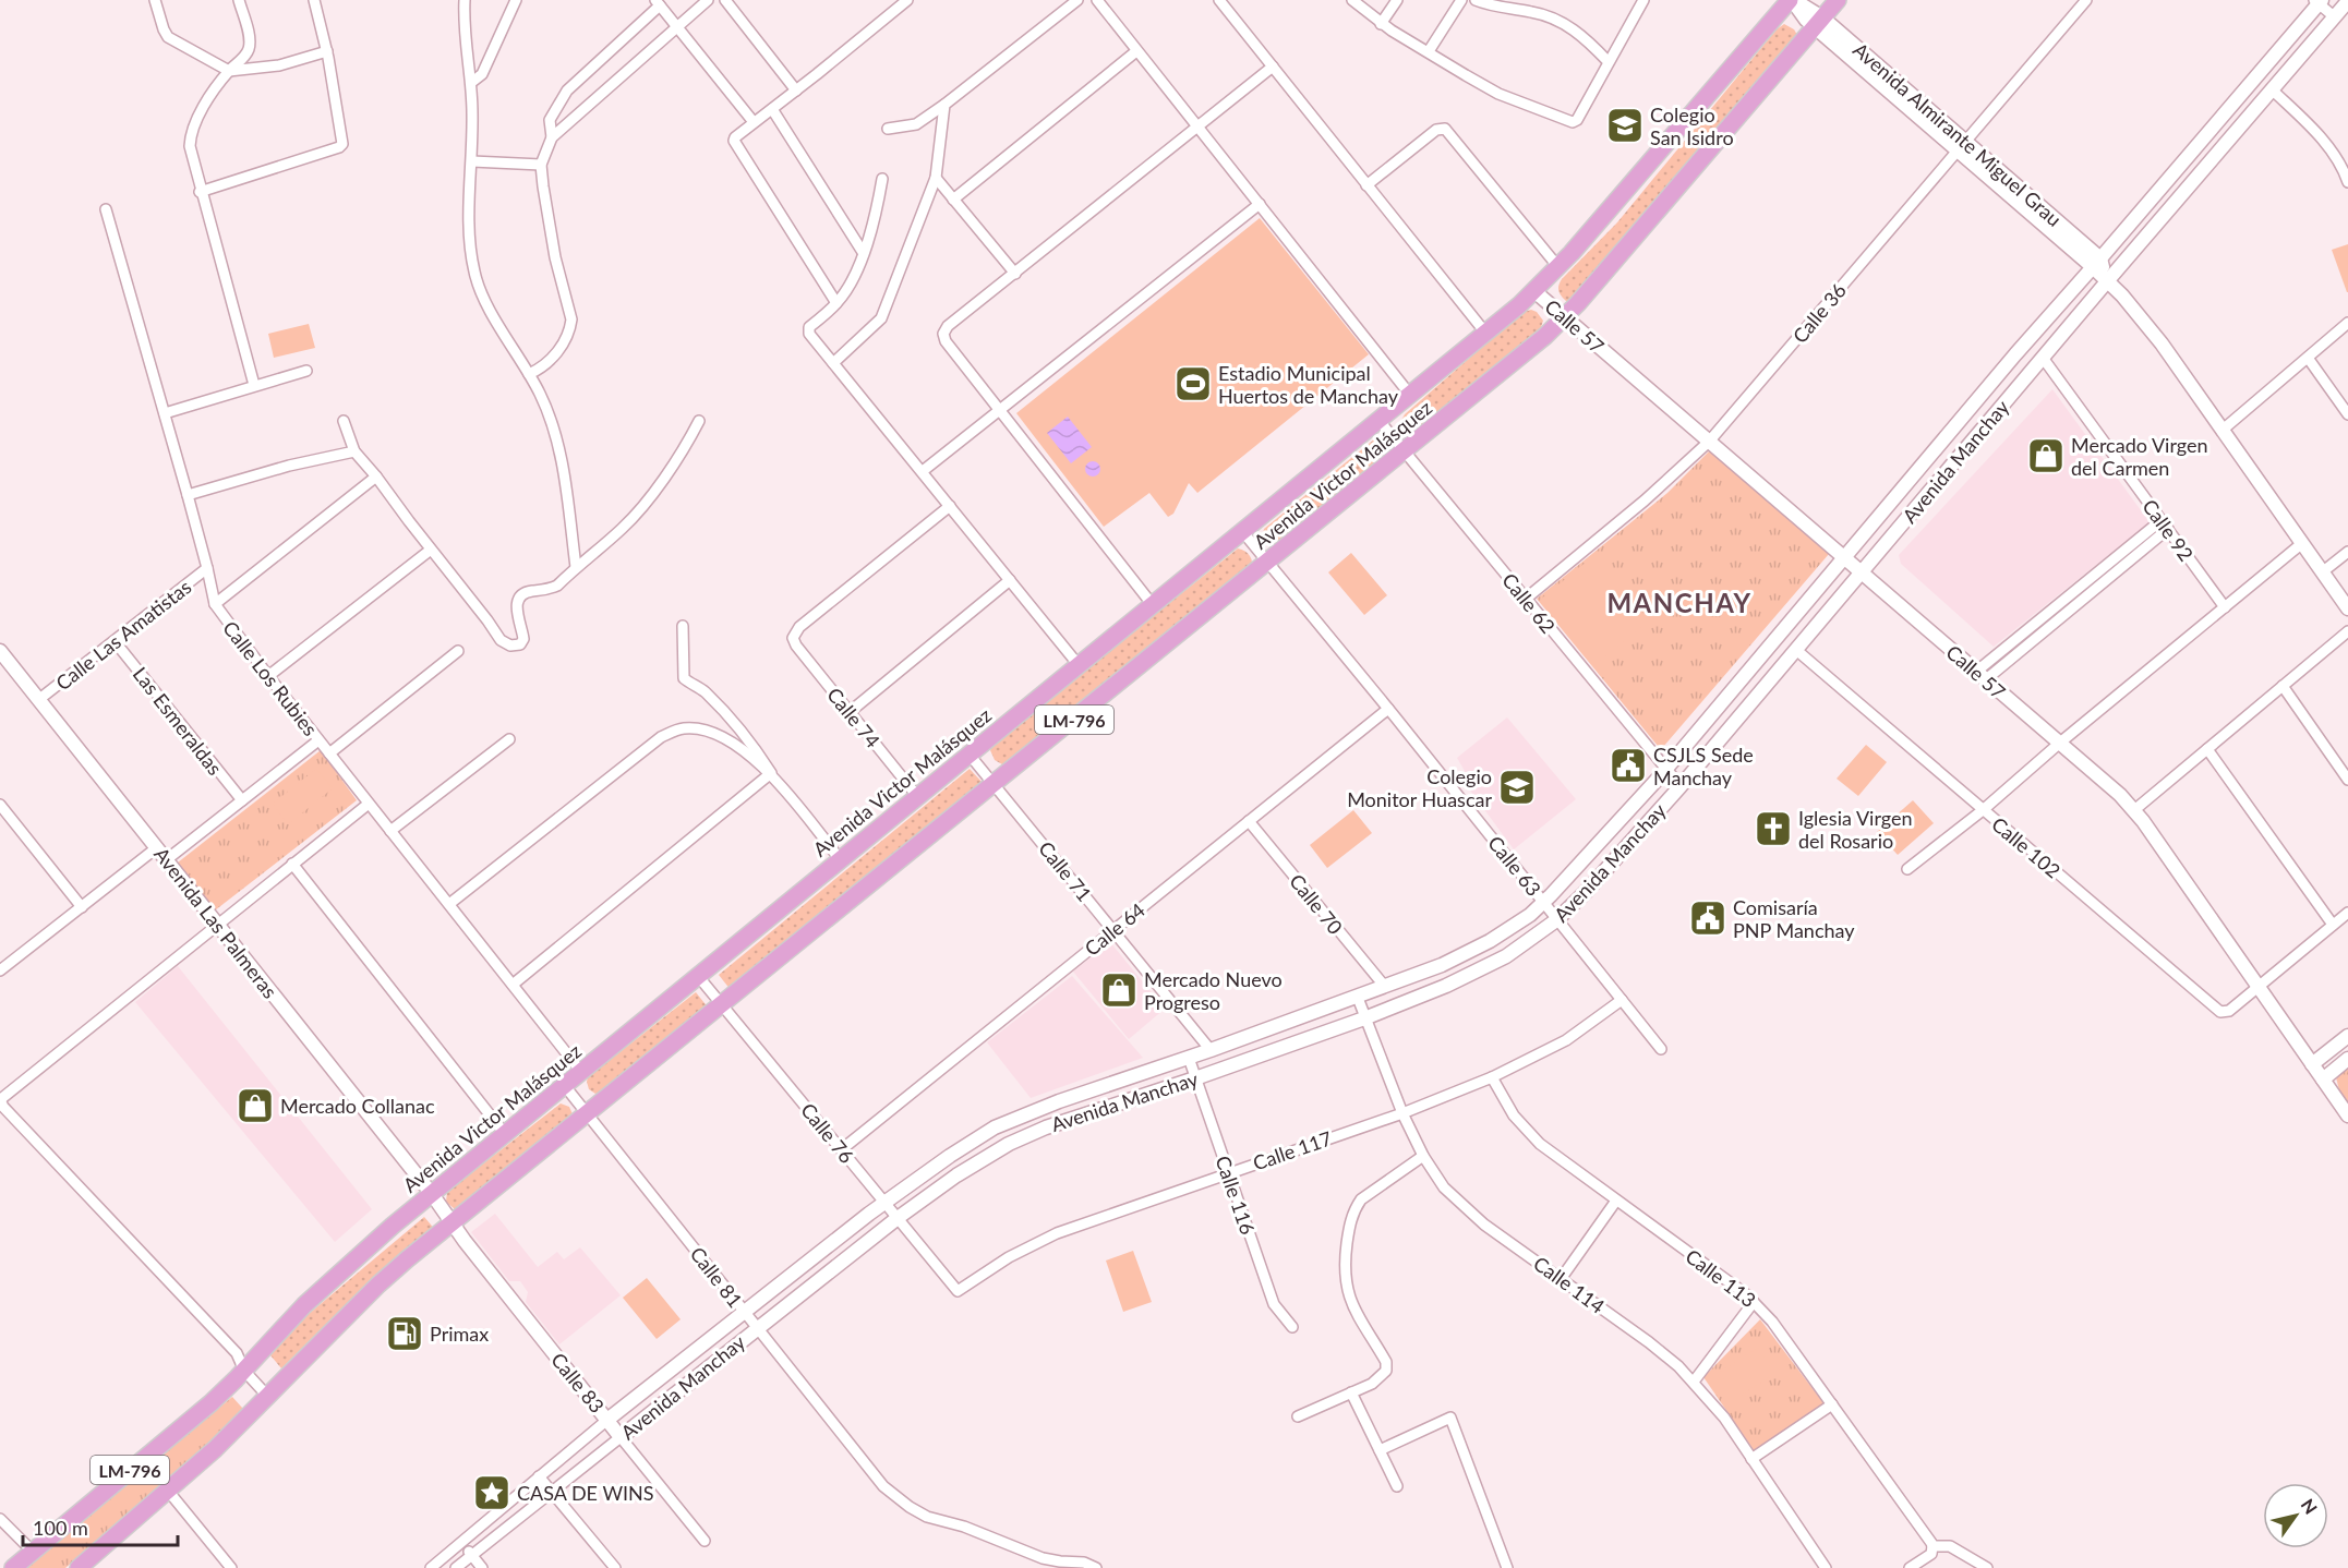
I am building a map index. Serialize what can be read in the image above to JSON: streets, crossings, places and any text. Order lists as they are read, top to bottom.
{
  "streets": {
    "main road": ["Avenida Victor Malásquez", "LM-796"],
    "street": [
      "Avenida Almirante Miguel Grau",
      "Calle 36",
      "Calle 57",
      "Avenida Manchay",
      "Calle 92",
      "Calle 62",
      "Calle Las Amatistas",
      "Calle Los Rubies",
      "Calle 74",
      "Las Esmeraldas",
      "Calle 102",
      "Calle 63",
      "Calle 71",
      "Calle 70",
      "Avenida Las Palmeras",
      "Calle 64",
      "Calle 76",
      "Calle 117",
      "Calle 116",
      "Calle 81",
      "Calle 113",
      "Calle 114",
      "Calle 83"
    ]
  },
  "crossings": [
    ["Avenida Almirante Miguel Grau", "Calle 36"],
    ["Avenida Almirante Miguel Grau", "Avenida Manchay"],
    ["Avenida Almirante Miguel Grau", "Avenida Victor Malásquez"],
    ["Calle 36", "Calle 57"],
    ["Calle 36", "Calle 62"],
    ["Calle 57", "Avenida Manchay"],
    ["Calle 57", "Avenida Victor Malásquez"],
    ["Calle 57", "Calle 102"],
    ["Avenida Manchay", "Calle 92"],
    ["Avenida Manchay", "Calle 62"],
    ["Avenida Manchay", "Calle 102"],
    ["Avenida Manchay", "Calle 63"],
    ["Avenida Manchay", "Calle 71"],
    ["Avenida Manchay", "Calle 70"],
    ["Avenida Manchay", "Calle 76"],
    ["Avenida Manchay", "Calle 116"],
    ["Avenida Manchay", "Calle 81"],
    ["Avenida Manchay", "Calle 114"],
    ["Avenida Manchay", "Calle 83"],
    ["Avenida Victor Malásquez", "Calle 62"],
    ["Avenida Victor Malásquez", "Calle Los Rubies"],
    ["Avenida Victor Malásquez", "Calle 74"],
    ["Avenida Victor Malásquez", "Calle 63"],
    ["Avenida Victor Malásquez", "Calle 71"],
    ["Avenida Victor Malásquez", "Avenida Las Palmeras"],
    ["Avenida Victor Malásquez", "Calle 76"],
    ["Avenida Victor Malásquez", "Calle 81"],
    ["Avenida Victor Malásquez", "Calle 83"],
    ["Calle Las Amatistas", "Calle Los Rubies"],
    ["Calle Las Amatistas", "Las Esmeraldas"],
    ["Calle Las Amatistas", "Avenida Las Palmeras"],
    ["Calle 63", "Calle 64"],
    ["Calle 63", "Calle 117"],
    ["Calle 71", "Calle 64"],
    ["Calle 70", "Calle 64"],
    ["Avenida Las Palmeras", "Calle 83"],
    ["Calle 64", "Calle 76"],
    ["Calle 76", "Calle 117"],
    ["Calle 117", "Calle 116"],
    ["Calle 117", "Calle 113"],
    ["Calle 117", "Calle 114"]
  ],
  "districts": ["MANCHAY"],
  "places": {
    "school or university": ["Colegio San Isidro", "Colegio Monitor Huascar"],
    "sports": ["Estadio Municipal Huertos de Manchay"],
    "shop": ["Mercado Virgen del Carmen", "Mercado Nuevo Progreso", "Mercado Collanac"],
    "public building": ["CSJLS Sede Manchay", "Comisaría PNP Manchay"],
    "church": ["Iglesia Virgen del Rosario"],
    "fuel station": ["Primax"],
    "place": ["CASA DE WINS"]
  },
  "scale_bar": "100 m",
  "north": "top right"
}
